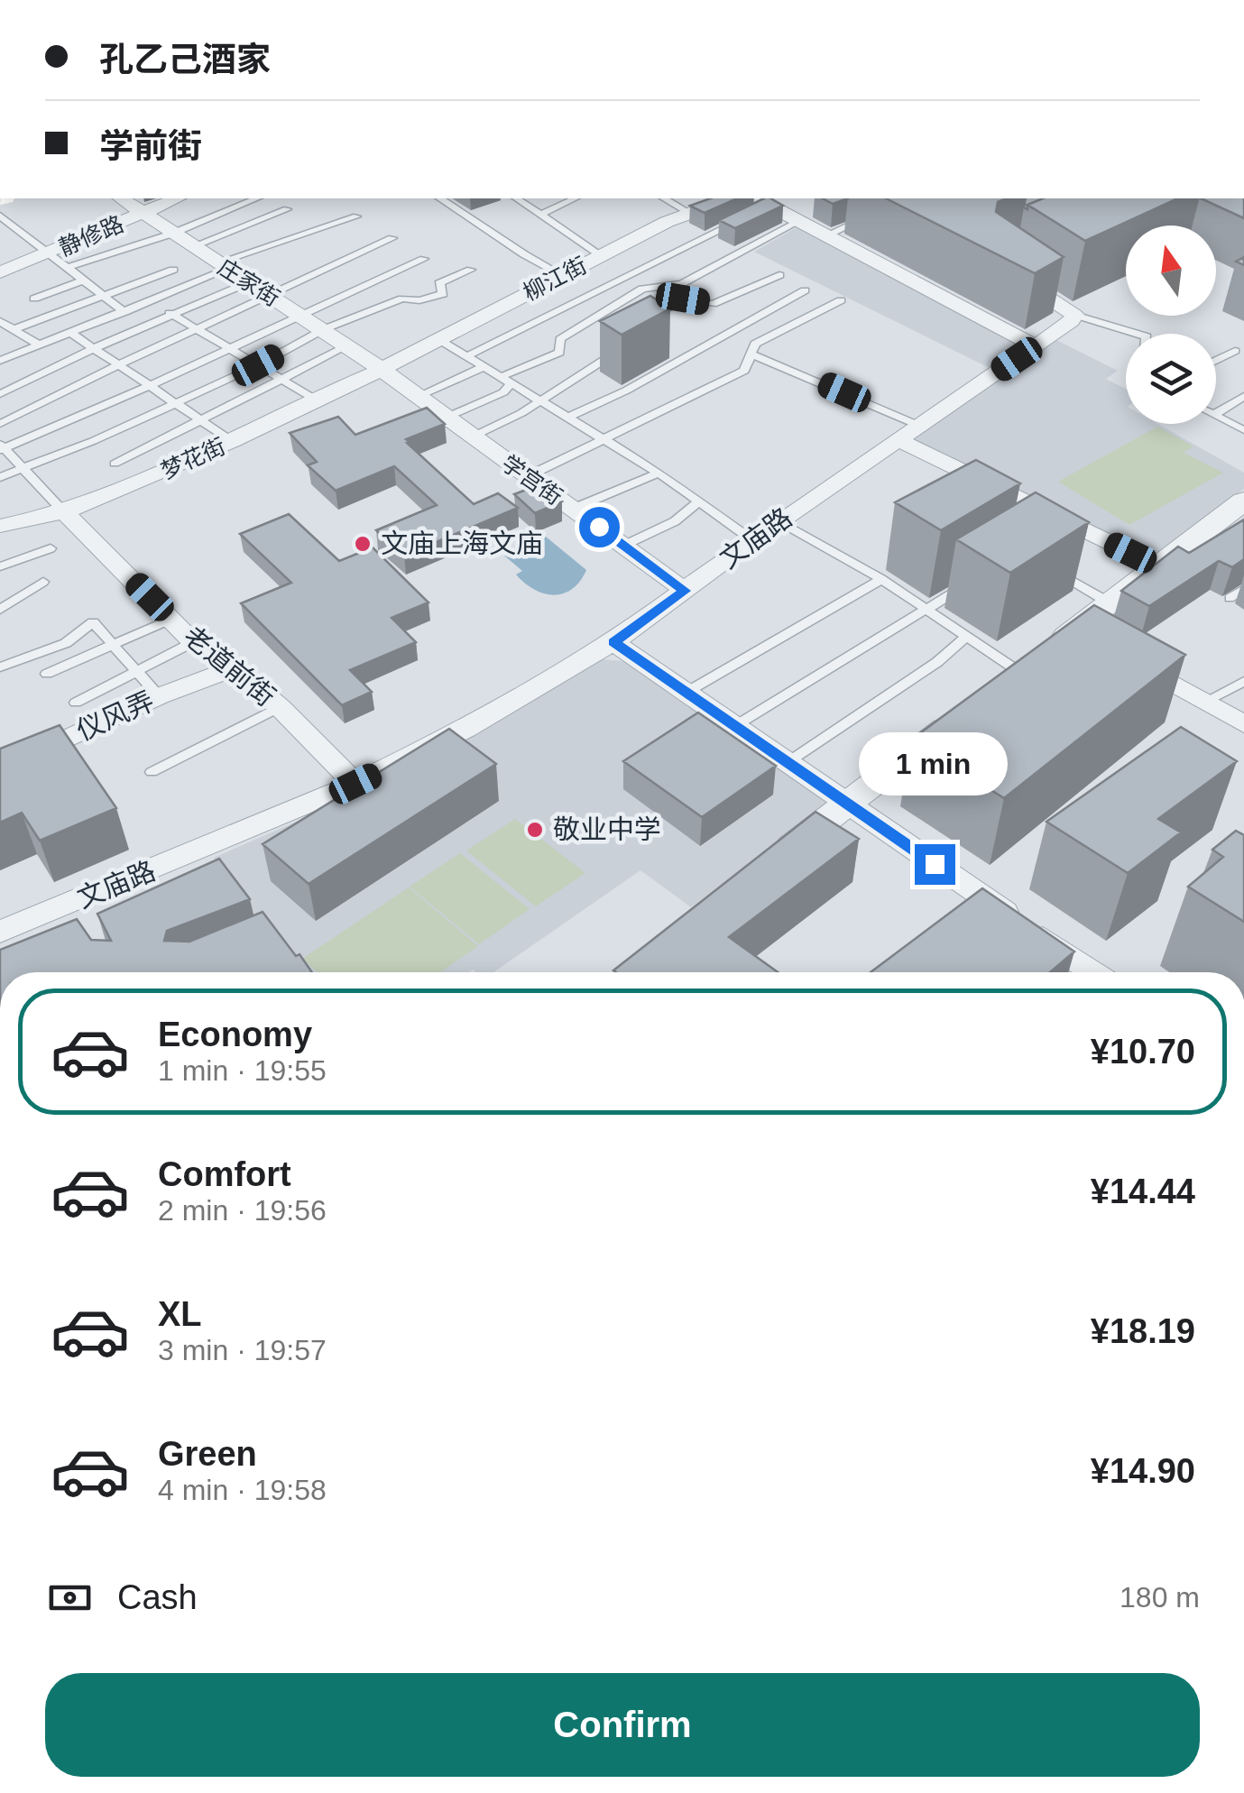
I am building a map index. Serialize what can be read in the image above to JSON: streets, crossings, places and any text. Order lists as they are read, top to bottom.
{
  "streets": {
    "street": [
      "静修路",
      "柳江街",
      "庄家街",
      "梦花街",
      "学宫街",
      "文庙路",
      "老道前街",
      "仪风弄"
    ]
  },
  "crossings": [
    ["静修路", "庄家街"],
    ["柳江街", "庄家街"],
    ["柳江街", "梦花街"],
    ["柳江街", "学宫街"],
    ["柳江街", "文庙路"],
    ["庄家街", "梦花街"],
    ["庄家街", "学宫街"],
    ["梦花街", "学宫街"],
    ["梦花街", "老道前街"],
    ["学宫街", "文庙路"],
    ["文庙路", "老道前街"],
    ["老道前街", "仪风弄"]
  ],
  "places": ["文庙上海文庙", "敬业中学"],
  "north": "top",
  "page": {
    "banner": ["孔乙己酒家", "学前街"],
    "bubble": "1 min",
    "list": [
      {
        "name": "Economy",
        "note": "1 min · 19:55",
        "value": "¥10.70"
      },
      {
        "name": "Comfort",
        "note": "2 min · 19:56",
        "value": "¥14.44"
      },
      {
        "name": "XL",
        "note": "3 min · 19:57",
        "value": "¥18.19"
      },
      {
        "name": "Green",
        "note": "4 min · 19:58",
        "value": "¥14.90"
      }
    ],
    "pay": ["Cash", "180 m"],
    "buttons": "Confirm"
  }
}
